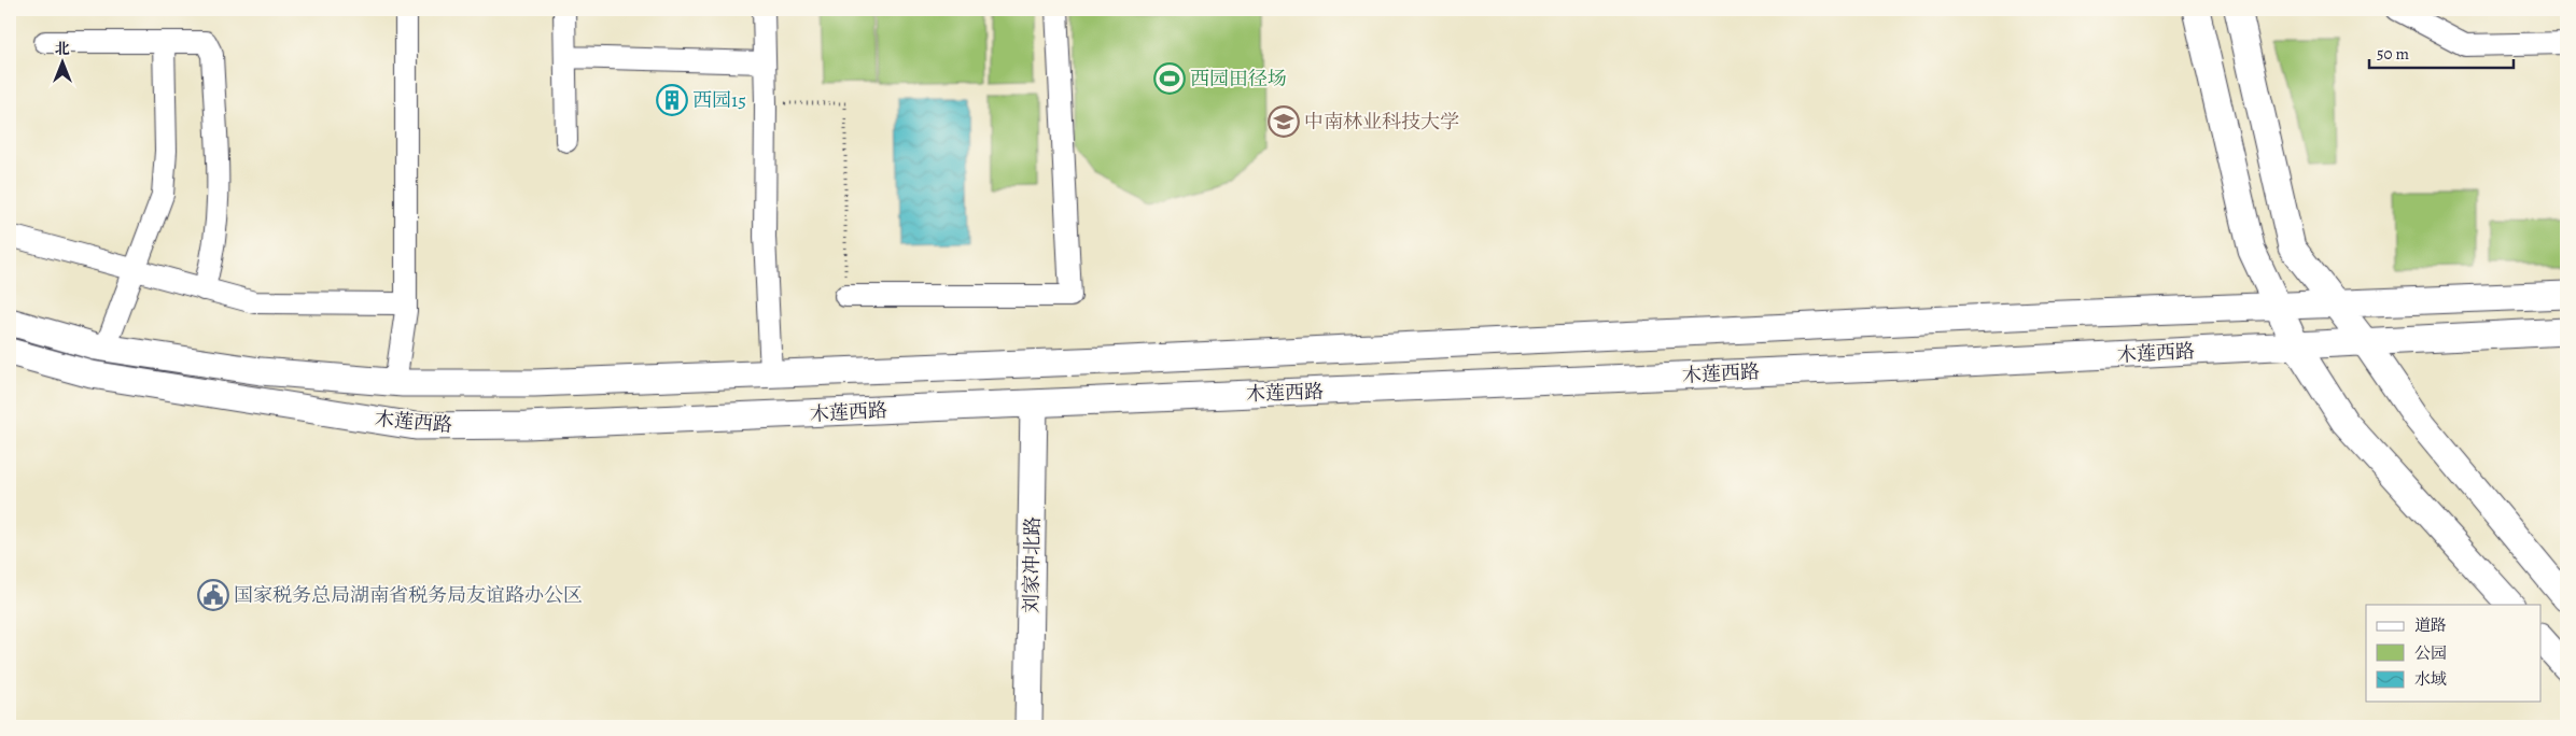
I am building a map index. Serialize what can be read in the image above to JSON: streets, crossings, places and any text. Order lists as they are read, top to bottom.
{
  "streets": {
    "main road": ["木莲西路", "刘家冲北路"]
  },
  "crossings": [
    ["木莲西路", "刘家冲北路"]
  ],
  "places": {
    "sports": ["西园田径场"],
    "building": ["西园15"],
    "school or university": ["中南林业科技大学"],
    "public building": ["国家税务总局湖南省税务局友谊路办公区"]
  },
  "legend": ["道路", "公园", "水域"],
  "scale_bar": "50 m",
  "north": "top"
}
